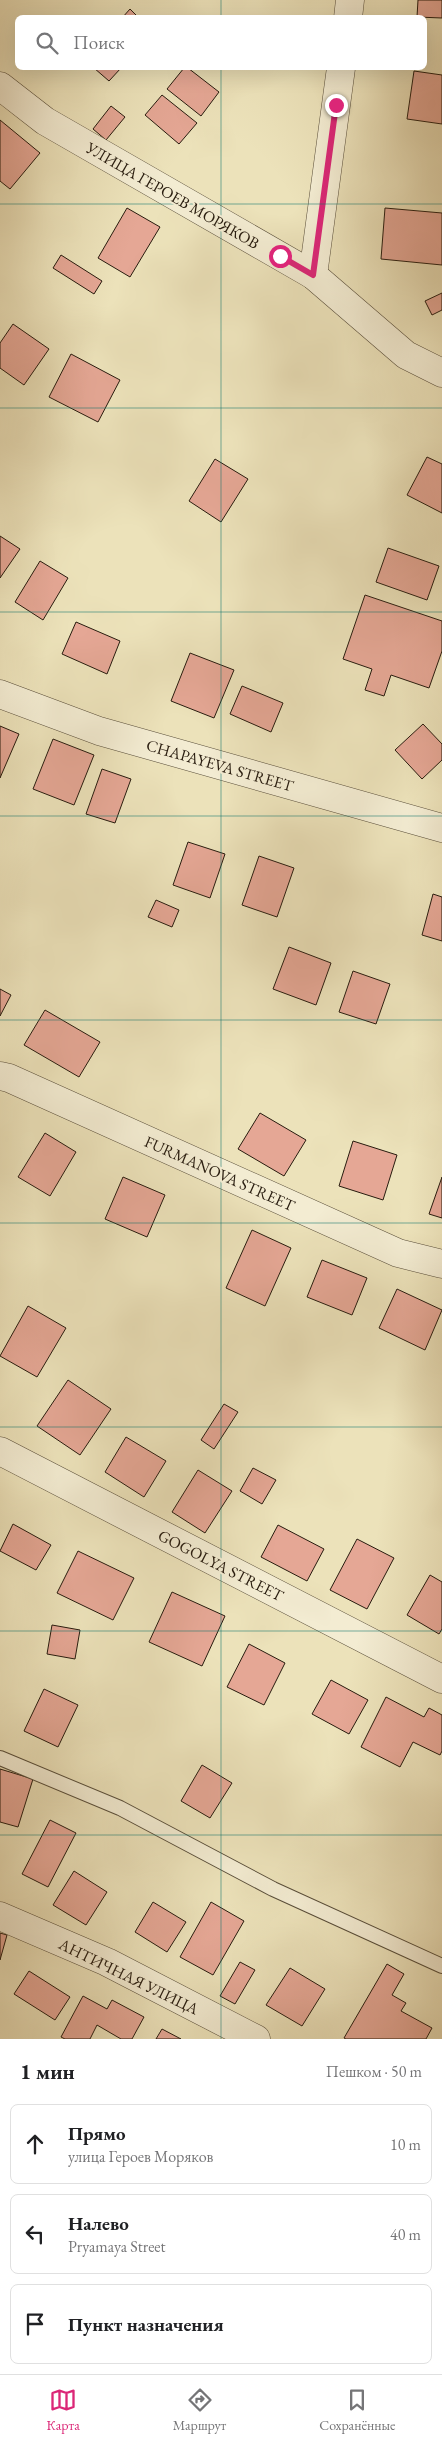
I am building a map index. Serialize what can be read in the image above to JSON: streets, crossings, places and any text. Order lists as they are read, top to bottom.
{
  "streets": {
    "street": [
      "УЛИЦА ГЕРОЕВ МОРЯКОВ",
      "CHAPAYEVA STREET",
      "FURMANOVA STREET",
      "GOGOLYA STREET",
      "АНТИЧНАЯ УЛИЦА"
    ]
  },
  "page": {
    "search": "Поиск",
    "heading": ["1 мин", "Пешком · 50 m"],
    "list": [
      ["Прямо", "улица Героев Моряков", "10 m"],
      ["Налево", "Pryamaya Street", "40 m"],
      "Пункт назначения"
    ],
    "nav": ["Карта", "Маршрут", "Сохранённые"]
  }
}
